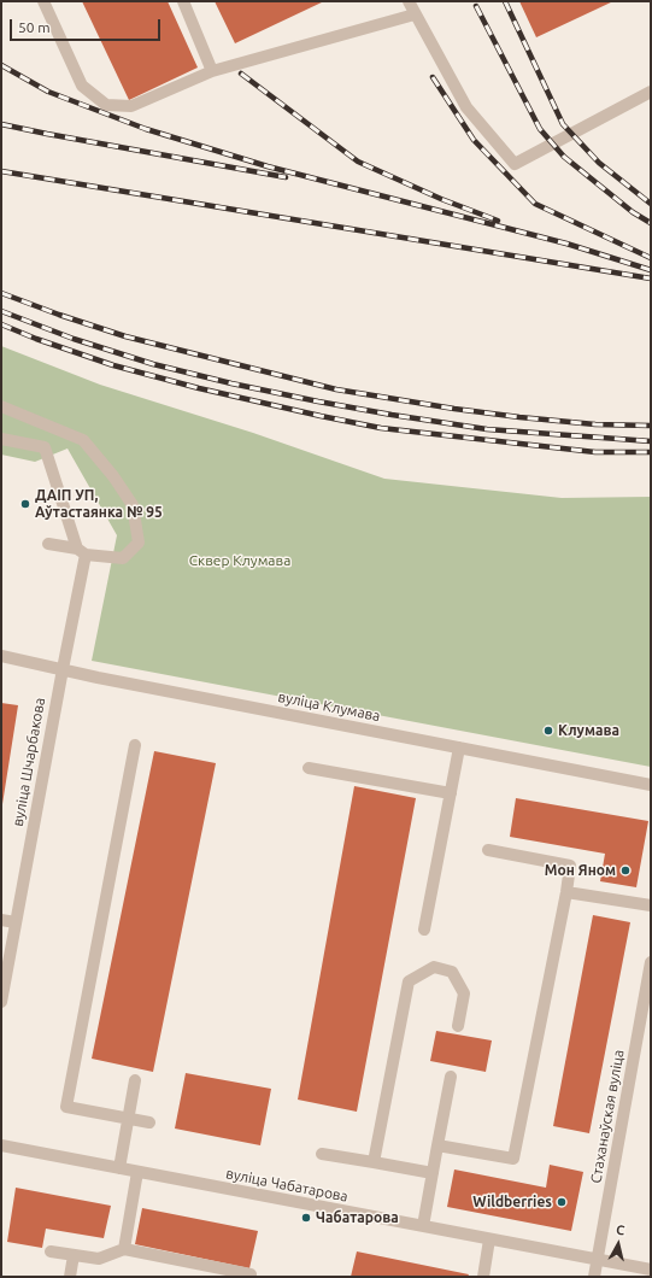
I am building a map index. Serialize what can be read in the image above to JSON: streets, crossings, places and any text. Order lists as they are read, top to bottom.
{
  "streets": {
    "street": [
      "вуліца Клумава",
      "вуліца Шчарбакова",
      "Стаханаўская вуліца",
      "вуліца Чабатарова"
    ]
  },
  "crossings": [
    ["вуліца Клумава", "вуліца Шчарбакова"],
    ["Стаханаўская вуліца", "вуліца Чабатарова"]
  ],
  "parks": ["Сквер Клумава"],
  "places": [
    "ДАІП УП, Аўтастаянка № 95",
    "Клумава",
    "Мон Яном",
    "Wildberries",
    "Чабатарова"
  ],
  "scale_bar": "50 m",
  "north": "top"
}
